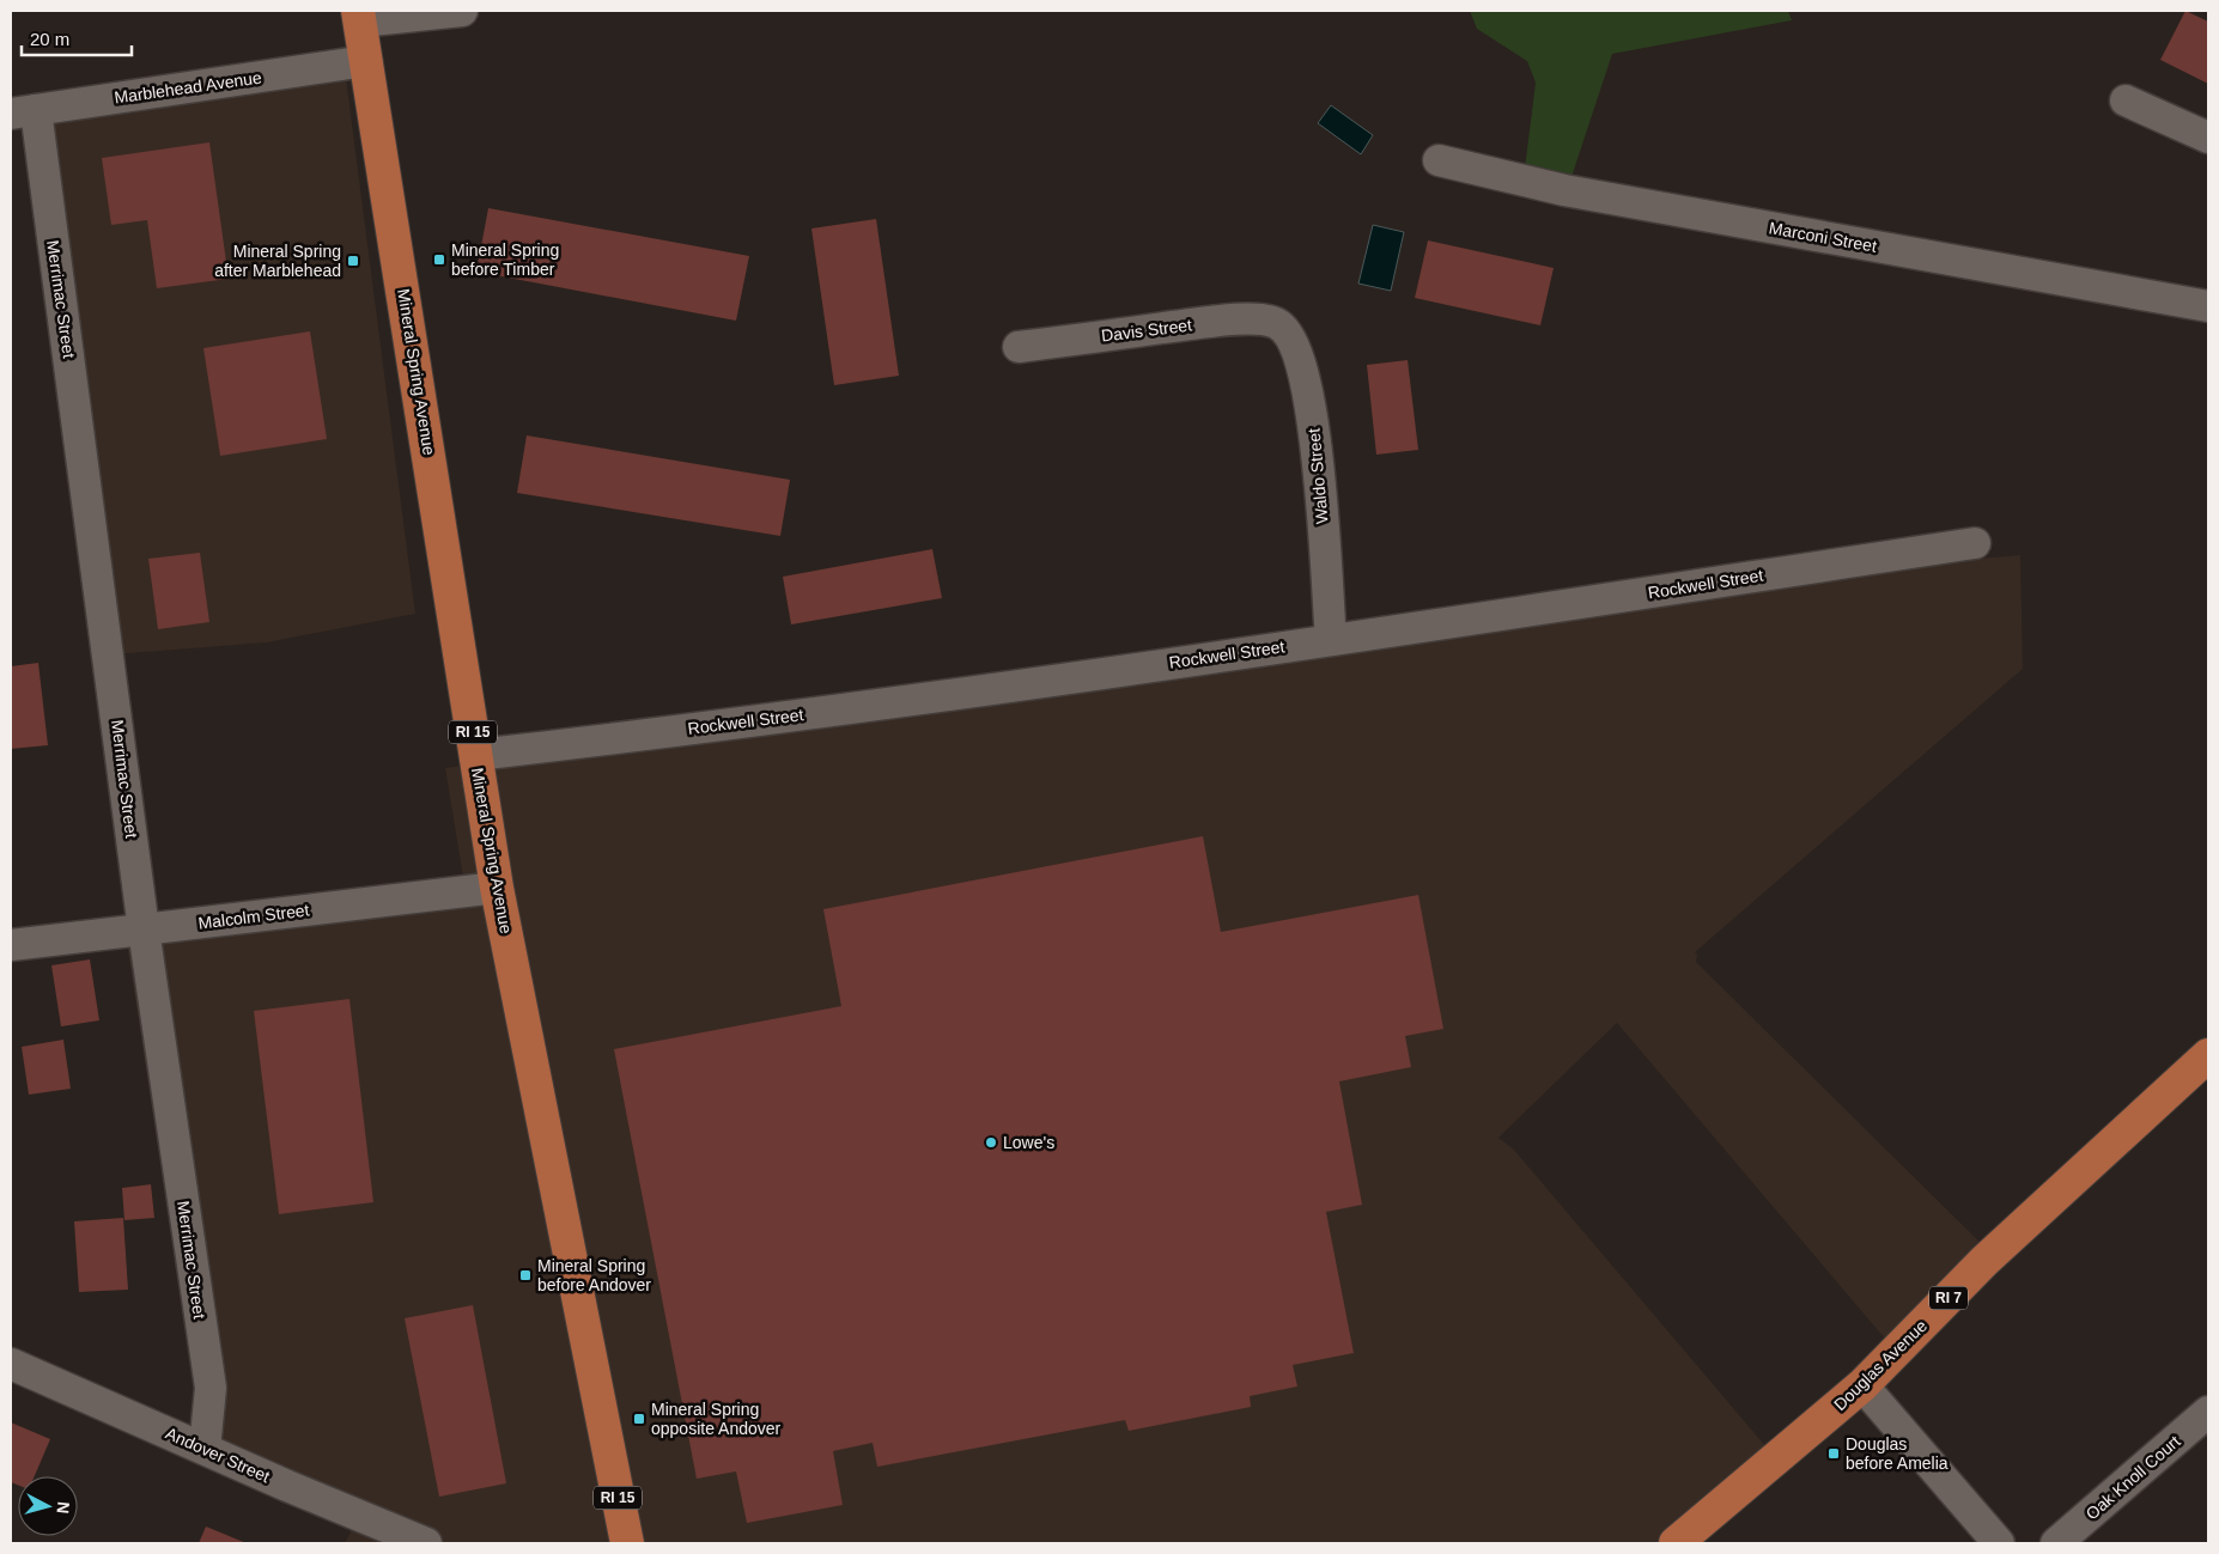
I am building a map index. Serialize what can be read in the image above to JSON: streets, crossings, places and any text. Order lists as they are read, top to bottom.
{
  "streets": {
    "main road": [
      "Mineral Spring Avenue",
      "RI 15",
      "RI 7",
      "Douglas Avenue"
    ],
    "street": [
      "Marblehead Avenue",
      "Marconi Street",
      "Merrimac Street",
      "Davis Street",
      "Waldo Street",
      "Rockwell Street",
      "Malcolm Street",
      "Andover Street",
      "Oak Knoll Court"
    ]
  },
  "crossings": [
    ["Marblehead Avenue", "Merrimac Street"],
    ["Marblehead Avenue", "Mineral Spring Avenue"],
    ["Merrimac Street", "Malcolm Street"],
    ["Merrimac Street", "Andover Street"],
    ["Davis Street", "Waldo Street"],
    ["Mineral Spring Avenue", "Rockwell Street"],
    ["Mineral Spring Avenue", "Malcolm Street"],
    ["Waldo Street", "Rockwell Street"]
  ],
  "places": {
    "transit": [
      "Mineral Spring before Timber",
      "Mineral Spring after Marblehead",
      "Mineral Spring before Andover",
      "Mineral Spring opposite Andover",
      "Douglas before Amelia"
    ],
    "other": ["Lowe's"]
  },
  "scale_bar": "20 m",
  "north": "right"
}
